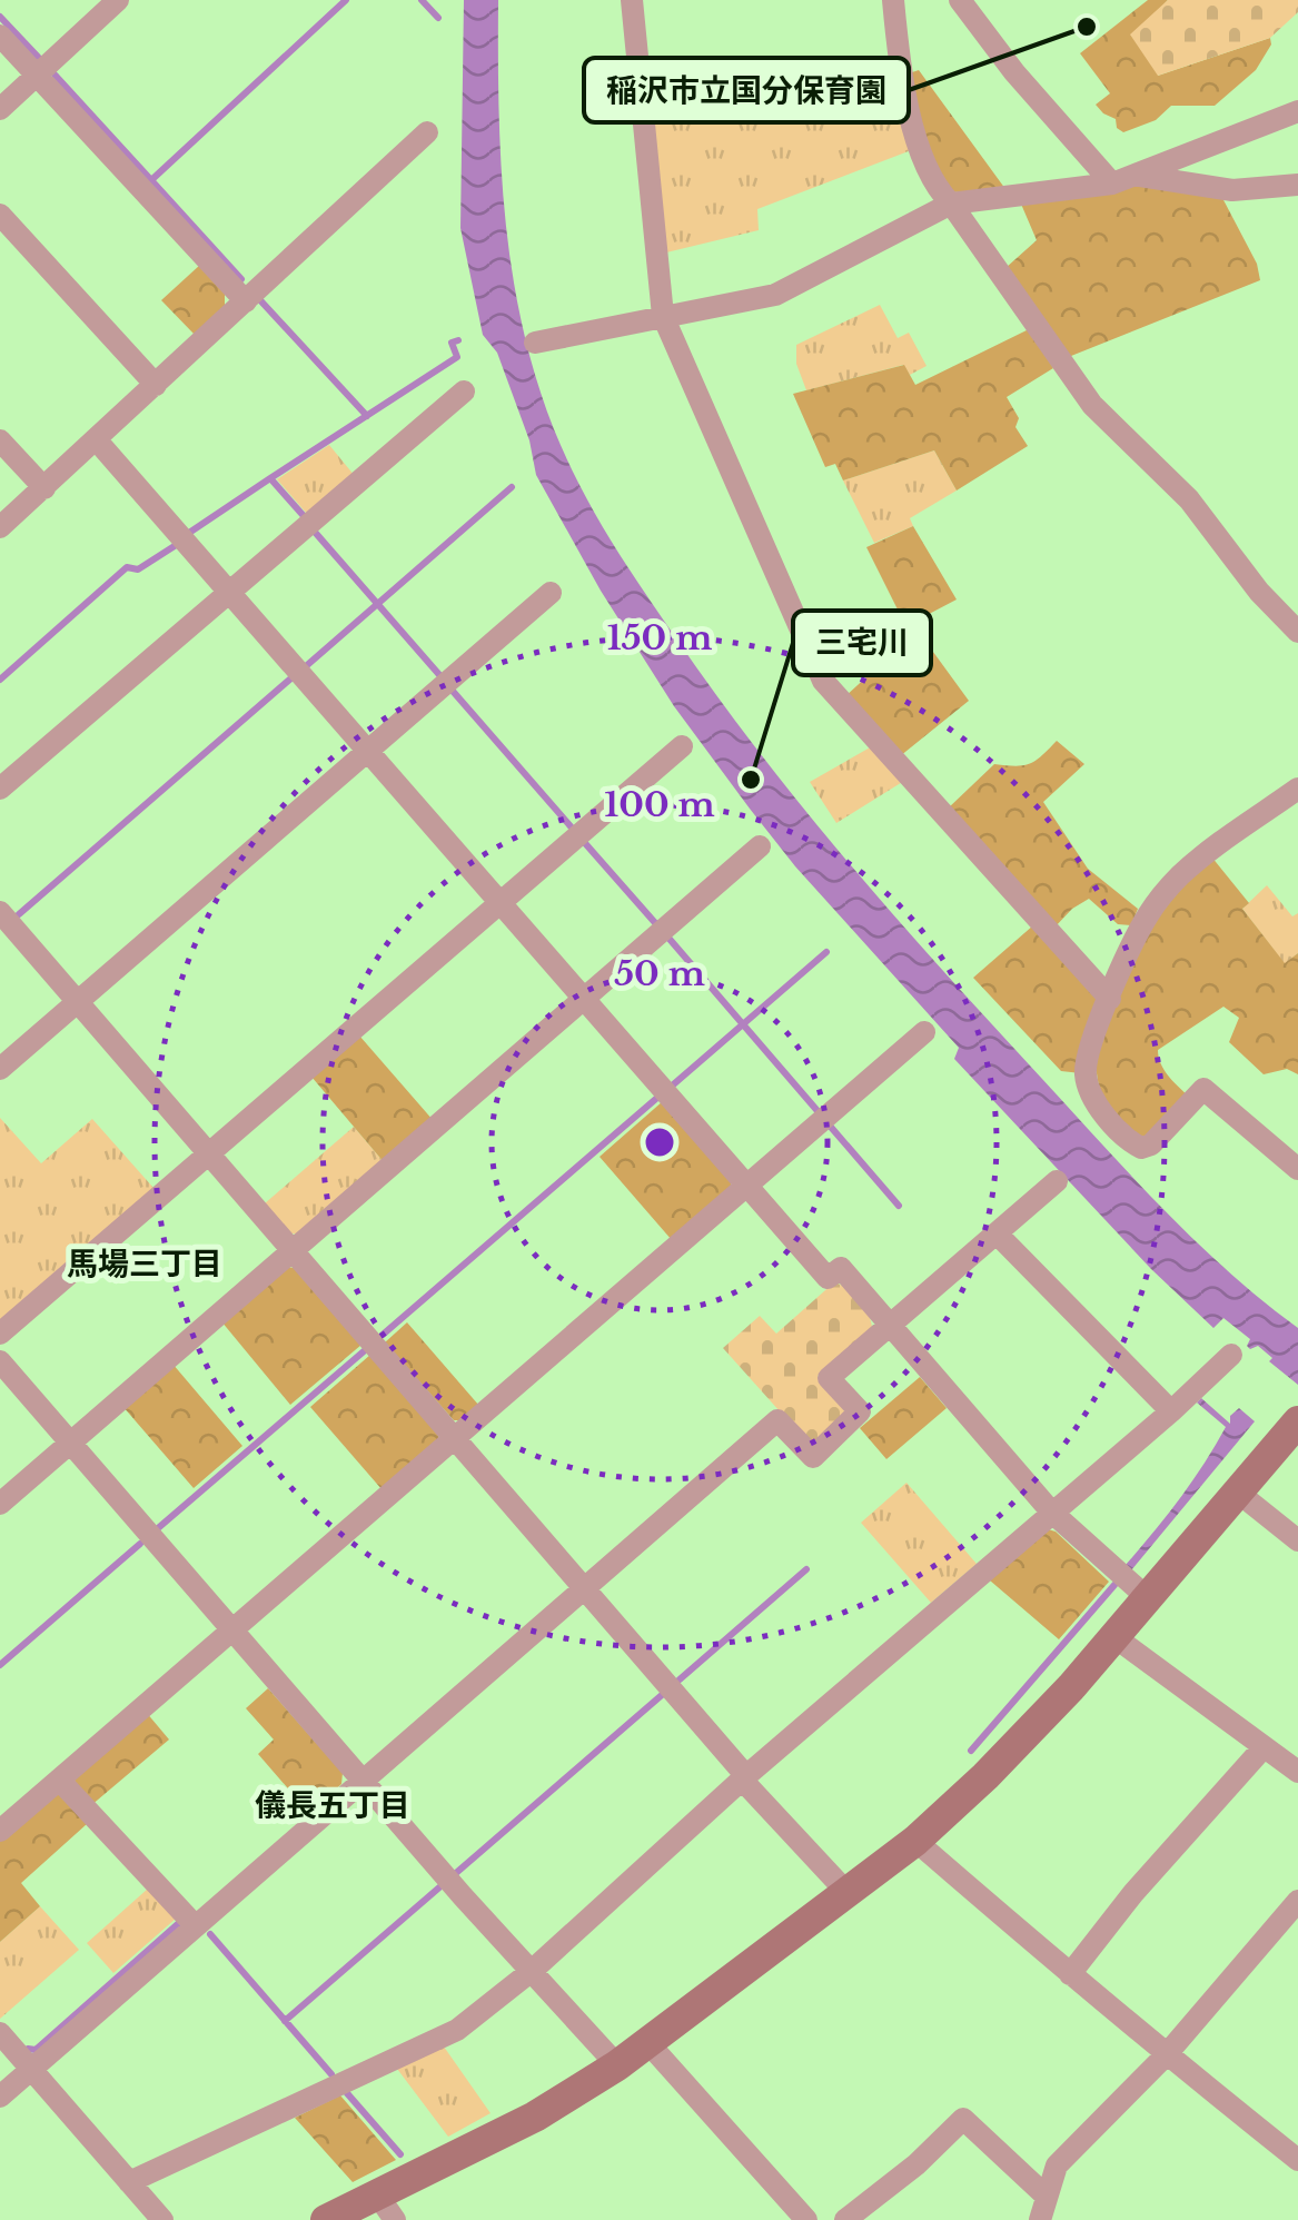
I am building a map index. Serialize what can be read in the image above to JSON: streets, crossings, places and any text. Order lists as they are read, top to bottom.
{
  "districts": ["馬場三丁目", "儀長五丁目"],
  "places": ["稲沢市立国分保育園", "三宅川"],
  "rings": ["150 m", "100 m", "50 m"]
}
